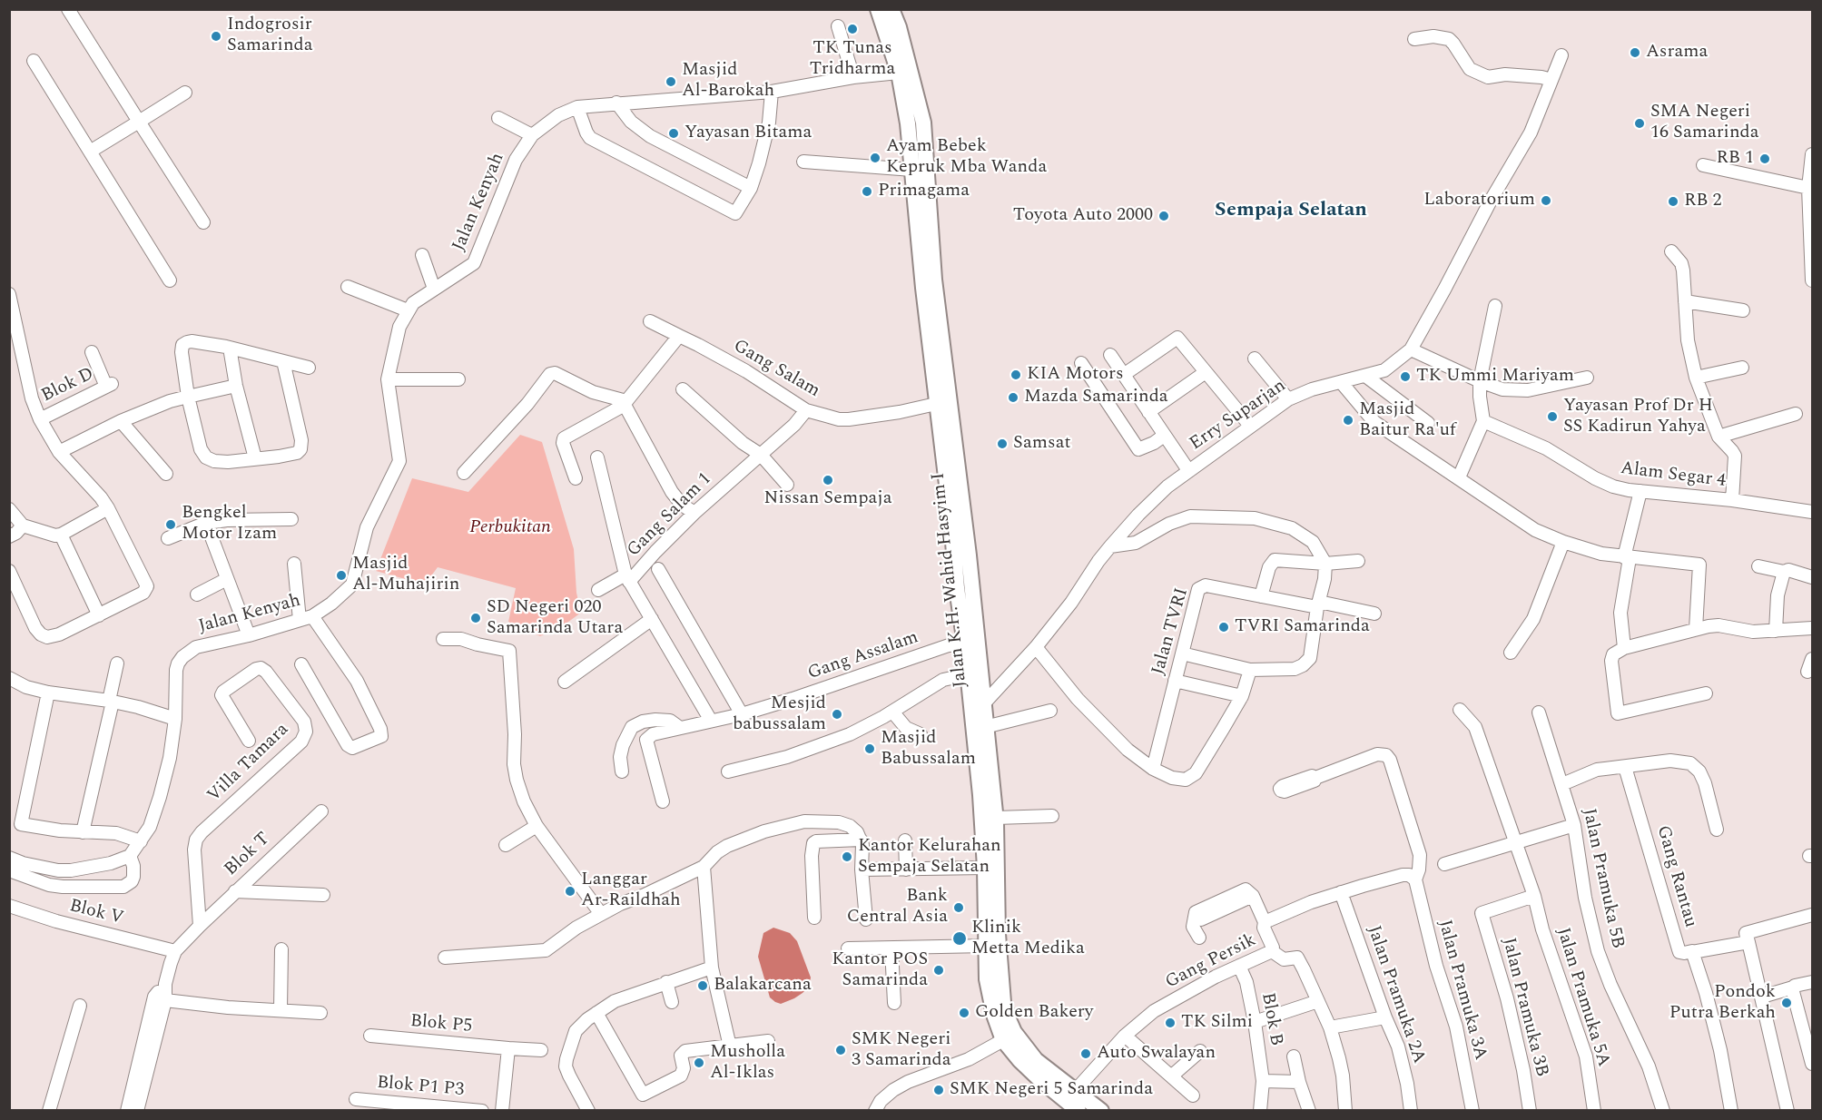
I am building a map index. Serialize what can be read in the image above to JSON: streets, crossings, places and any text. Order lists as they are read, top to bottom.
{
  "streets": {
    "main road": ["Jalan K.H. Wahid Hasyim I"],
    "street": [
      "Jalan Kenyah",
      "Gang Salam",
      "Blok D",
      "Erry Suparjan",
      "Alam Segar 4",
      "Gang Salam 1",
      "Jalan TVRI",
      "Gang Assalam",
      "Villa Tamara",
      "Blok T",
      "Gang Rantau",
      "Jalan Pramuka 5B",
      "Blok V",
      "Gang Persik",
      "Jalan Pramuka 3A",
      "Jalan Pramuka 2A",
      "Jalan Pramuka 5A",
      "Jalan Pramuka 3B",
      "Blok B",
      "Blok P5",
      "Blok P1 P3"
    ]
  },
  "crossings": [
    ["Jalan Kenyah", "Jalan K.H. Wahid Hasyim I"],
    ["Gang Salam", "Gang Salam 1"],
    ["Gang Salam", "Jalan K.H. Wahid Hasyim I"],
    ["Erry Suparjan", "Jalan K.H. Wahid Hasyim I"],
    ["Gang Salam 1", "Gang Assalam"],
    ["Jalan K.H. Wahid Hasyim I", "Gang Assalam"],
    ["Jalan K.H. Wahid Hasyim I", "Gang Persik"],
    ["Villa Tamara", "Blok T"],
    ["Gang Persik", "Jalan Pramuka 3A"],
    ["Gang Persik", "Jalan Pramuka 2A"],
    ["Gang Persik", "Blok B"],
    ["Jalan Pramuka 5A", "Jalan Pramuka 3B"]
  ],
  "districts": ["Sempaja Selatan"],
  "parks": ["Perbukitan"],
  "places": [
    "TK Tunas Tridharma",
    "Indogrosir Samarinda",
    "Asrama",
    "Masjid Al-Barokah",
    "SMA Negeri 16 Samarinda",
    "Yayasan Bitama",
    "Ayam Bebek Kepruk Mba Wanda",
    "RB 1",
    "Primagama",
    "Laboratorium",
    "RB 2",
    "Toyota Auto 2000",
    "KIA Motors",
    "TK Ummi Mariyam",
    "Mazda Samarinda",
    "Yayasan Prof Dr H SS Kadirun Yahya",
    "Masjid Baitur Ra'uf",
    "Samsat",
    "Nissan Sempaja",
    "Bengkel Motor Izam",
    "Masjid Al-Muhajirin",
    "SD Negeri 020 Samarinda Utara",
    "TVRI Samarinda",
    "Mesjid babussalam",
    "Masjid Babussalam",
    "Kantor Kelurahan Sempaja Selatan",
    "Langgar Ar-Raildhah",
    "Bank Central Asia",
    "Klinik Metta Medika",
    "Kantor POS Samarinda",
    "Balakarcana",
    "Pondok Putra Berkah",
    "Golden Bakery",
    "TK Silmi",
    "SMK Negeri 3 Samarinda",
    "Auto Swalayan",
    "Musholla Al-Iklas",
    "SMK Negeri 5 Samarinda"
  ]
}
